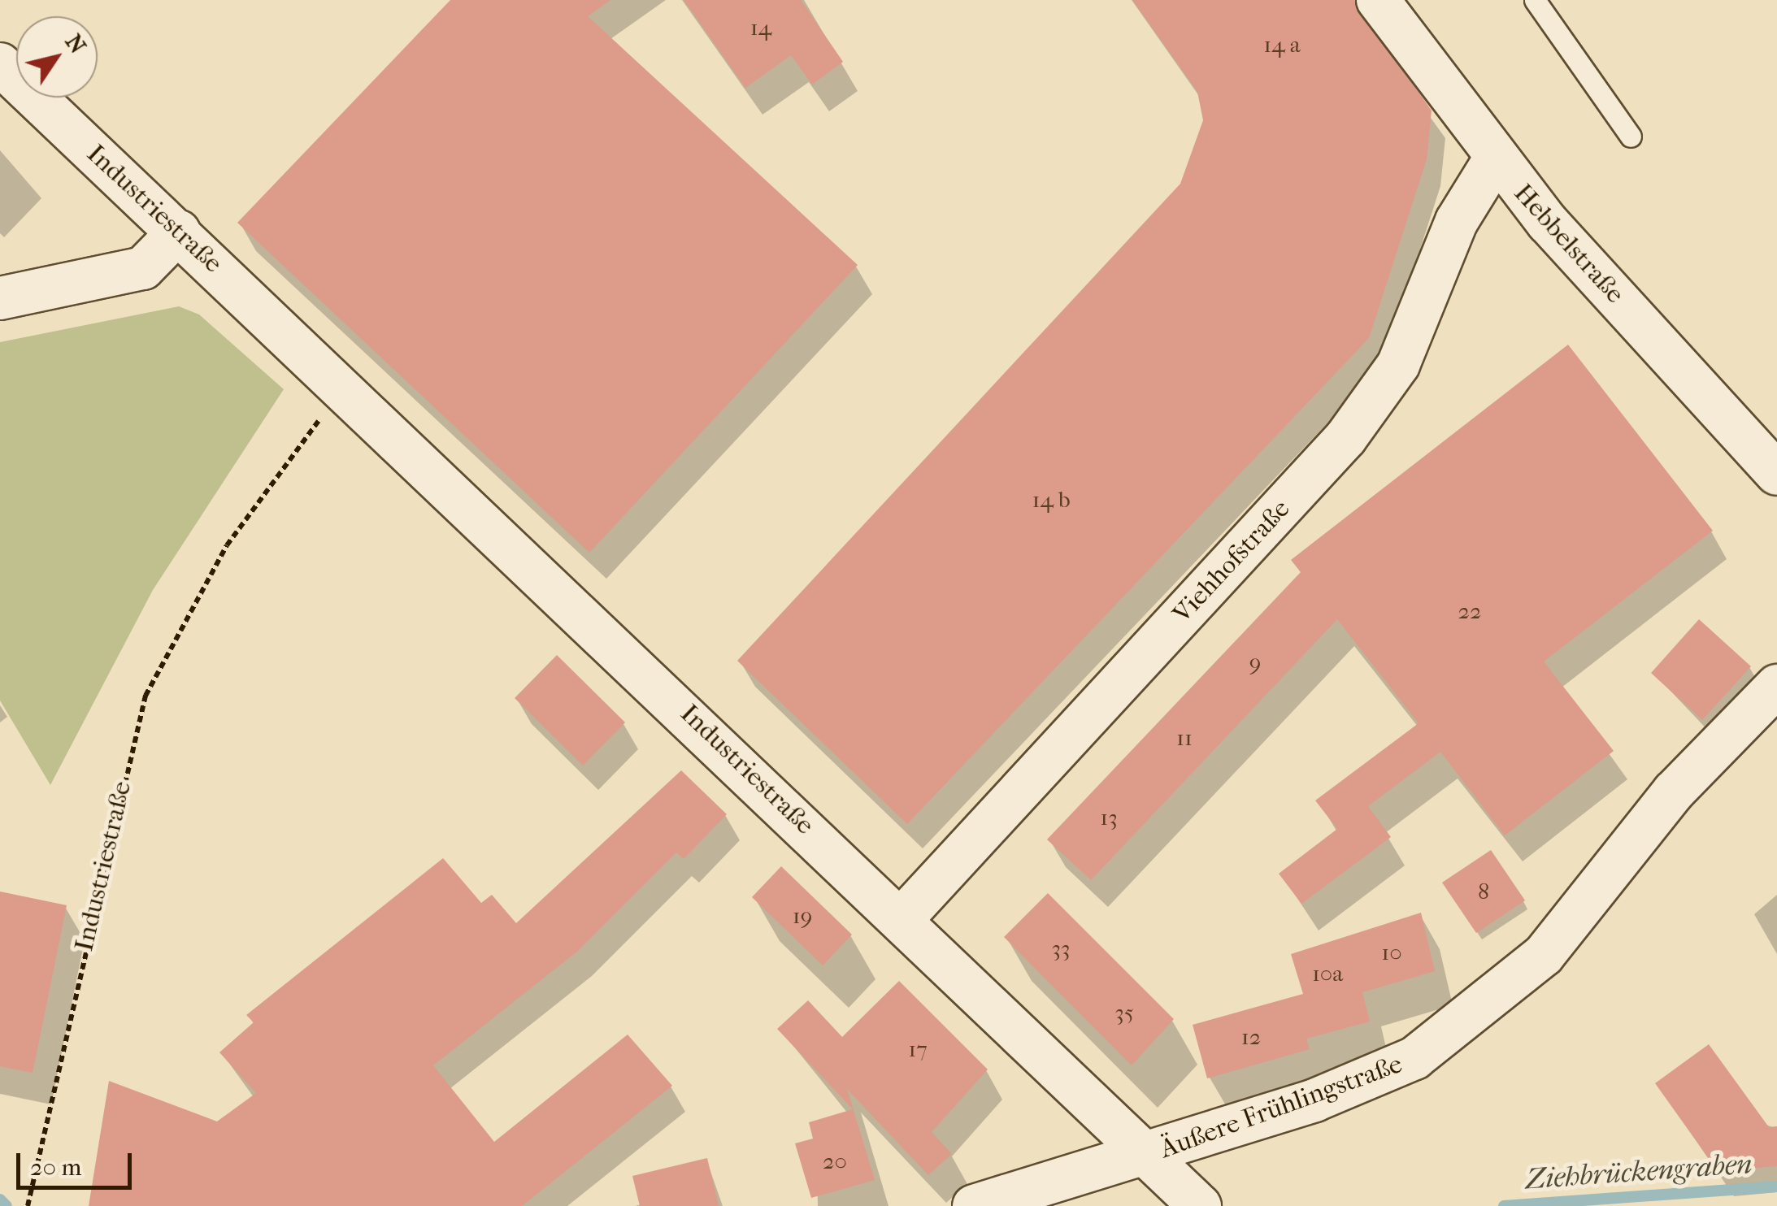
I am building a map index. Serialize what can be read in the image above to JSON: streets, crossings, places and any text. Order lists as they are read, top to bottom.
{
  "streets": {
    "street": [
      "Industriestraße",
      "Hebbelstraße",
      "Viehhofstraße",
      "Äußere Frühlingstraße"
    ]
  },
  "crossings": [
    ["Industriestraße", "Viehhofstraße"],
    ["Industriestraße", "Äußere Frühlingstraße"],
    ["Hebbelstraße", "Viehhofstraße"]
  ],
  "water": ["Ziehbrückengraben"],
  "house_numbers": [
    "14",
    "14 a",
    "14 b",
    "22",
    "9",
    "11",
    "13",
    "8",
    "19",
    "33",
    "10",
    "10a",
    "35",
    "12",
    "17",
    "20"
  ],
  "scale_bar": "20 m",
  "north": "top right"
}
